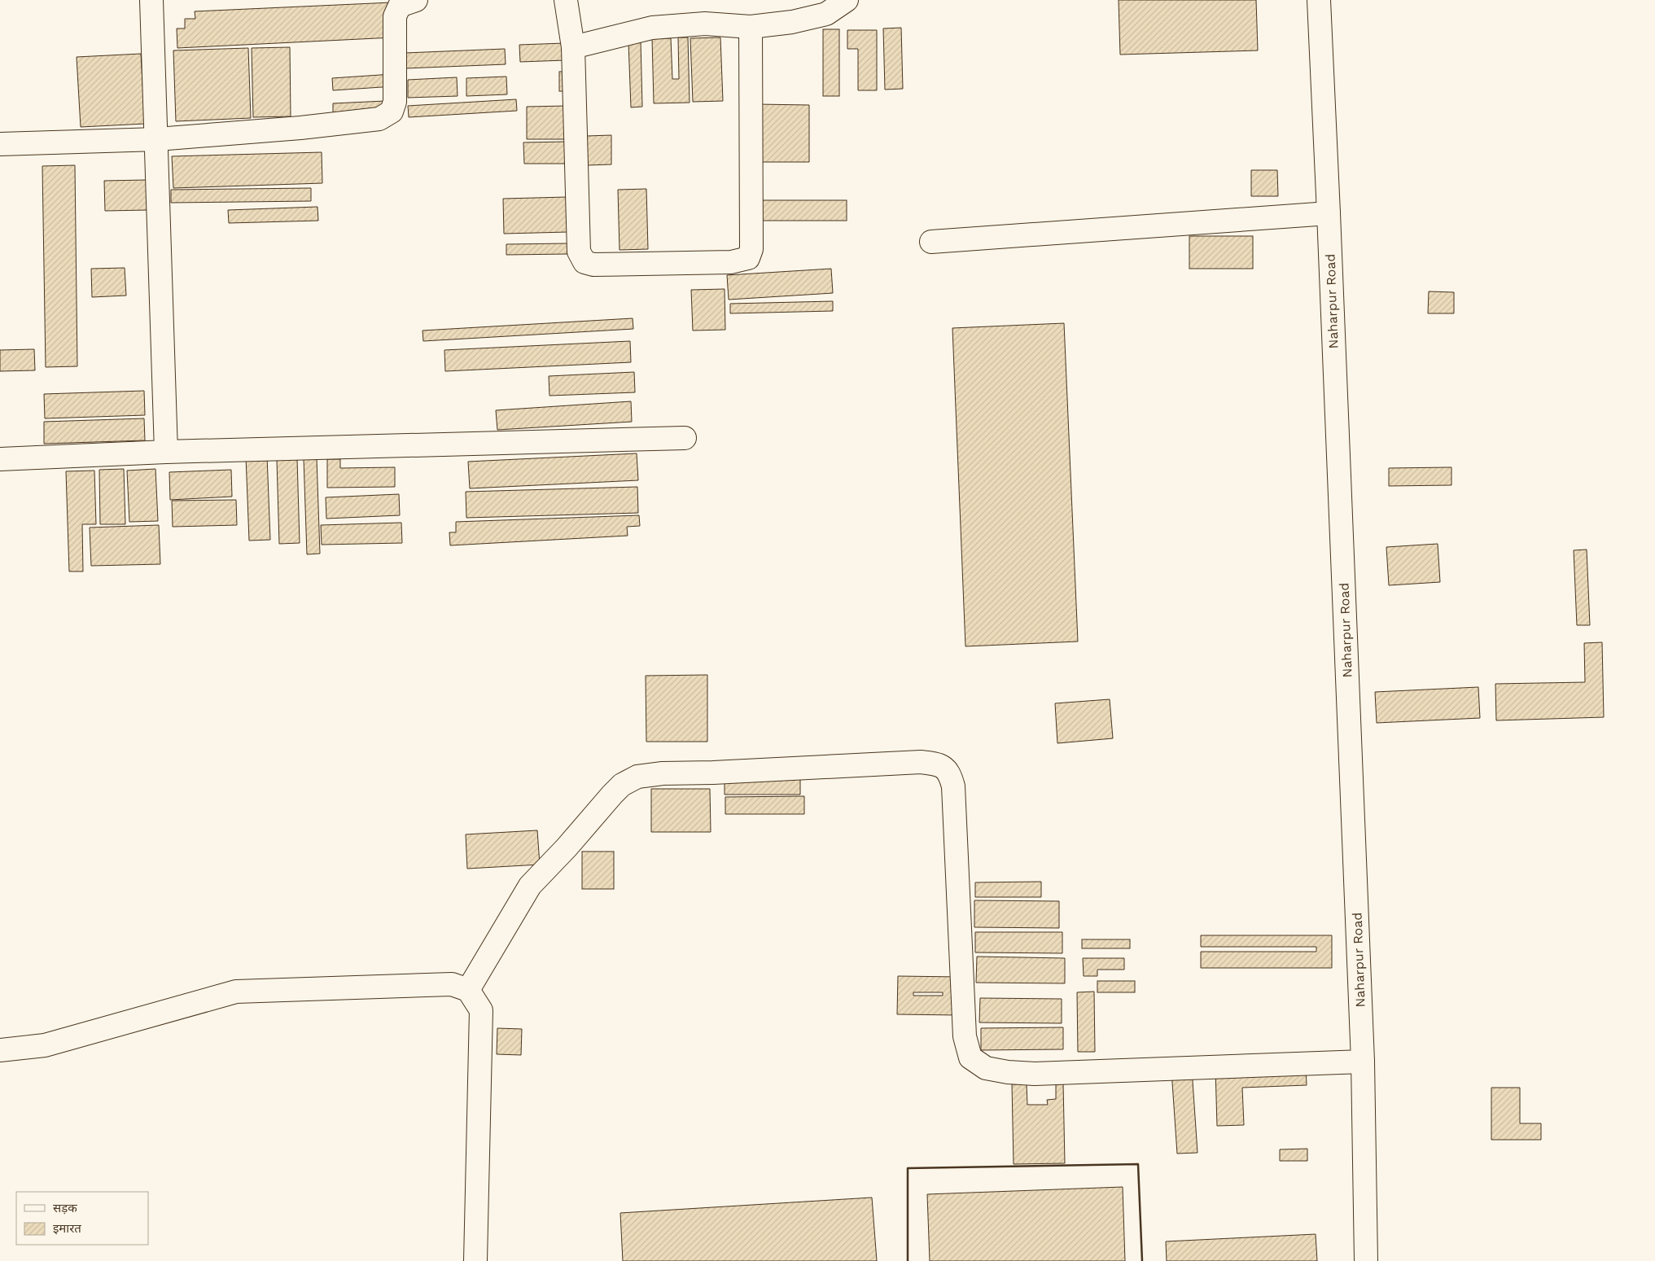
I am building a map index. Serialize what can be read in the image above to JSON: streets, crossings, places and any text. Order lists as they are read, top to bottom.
{
  "streets": {
    "street": ["Naharpur Road"]
  },
  "legend": ["सड़क", "इमारत"]
}
